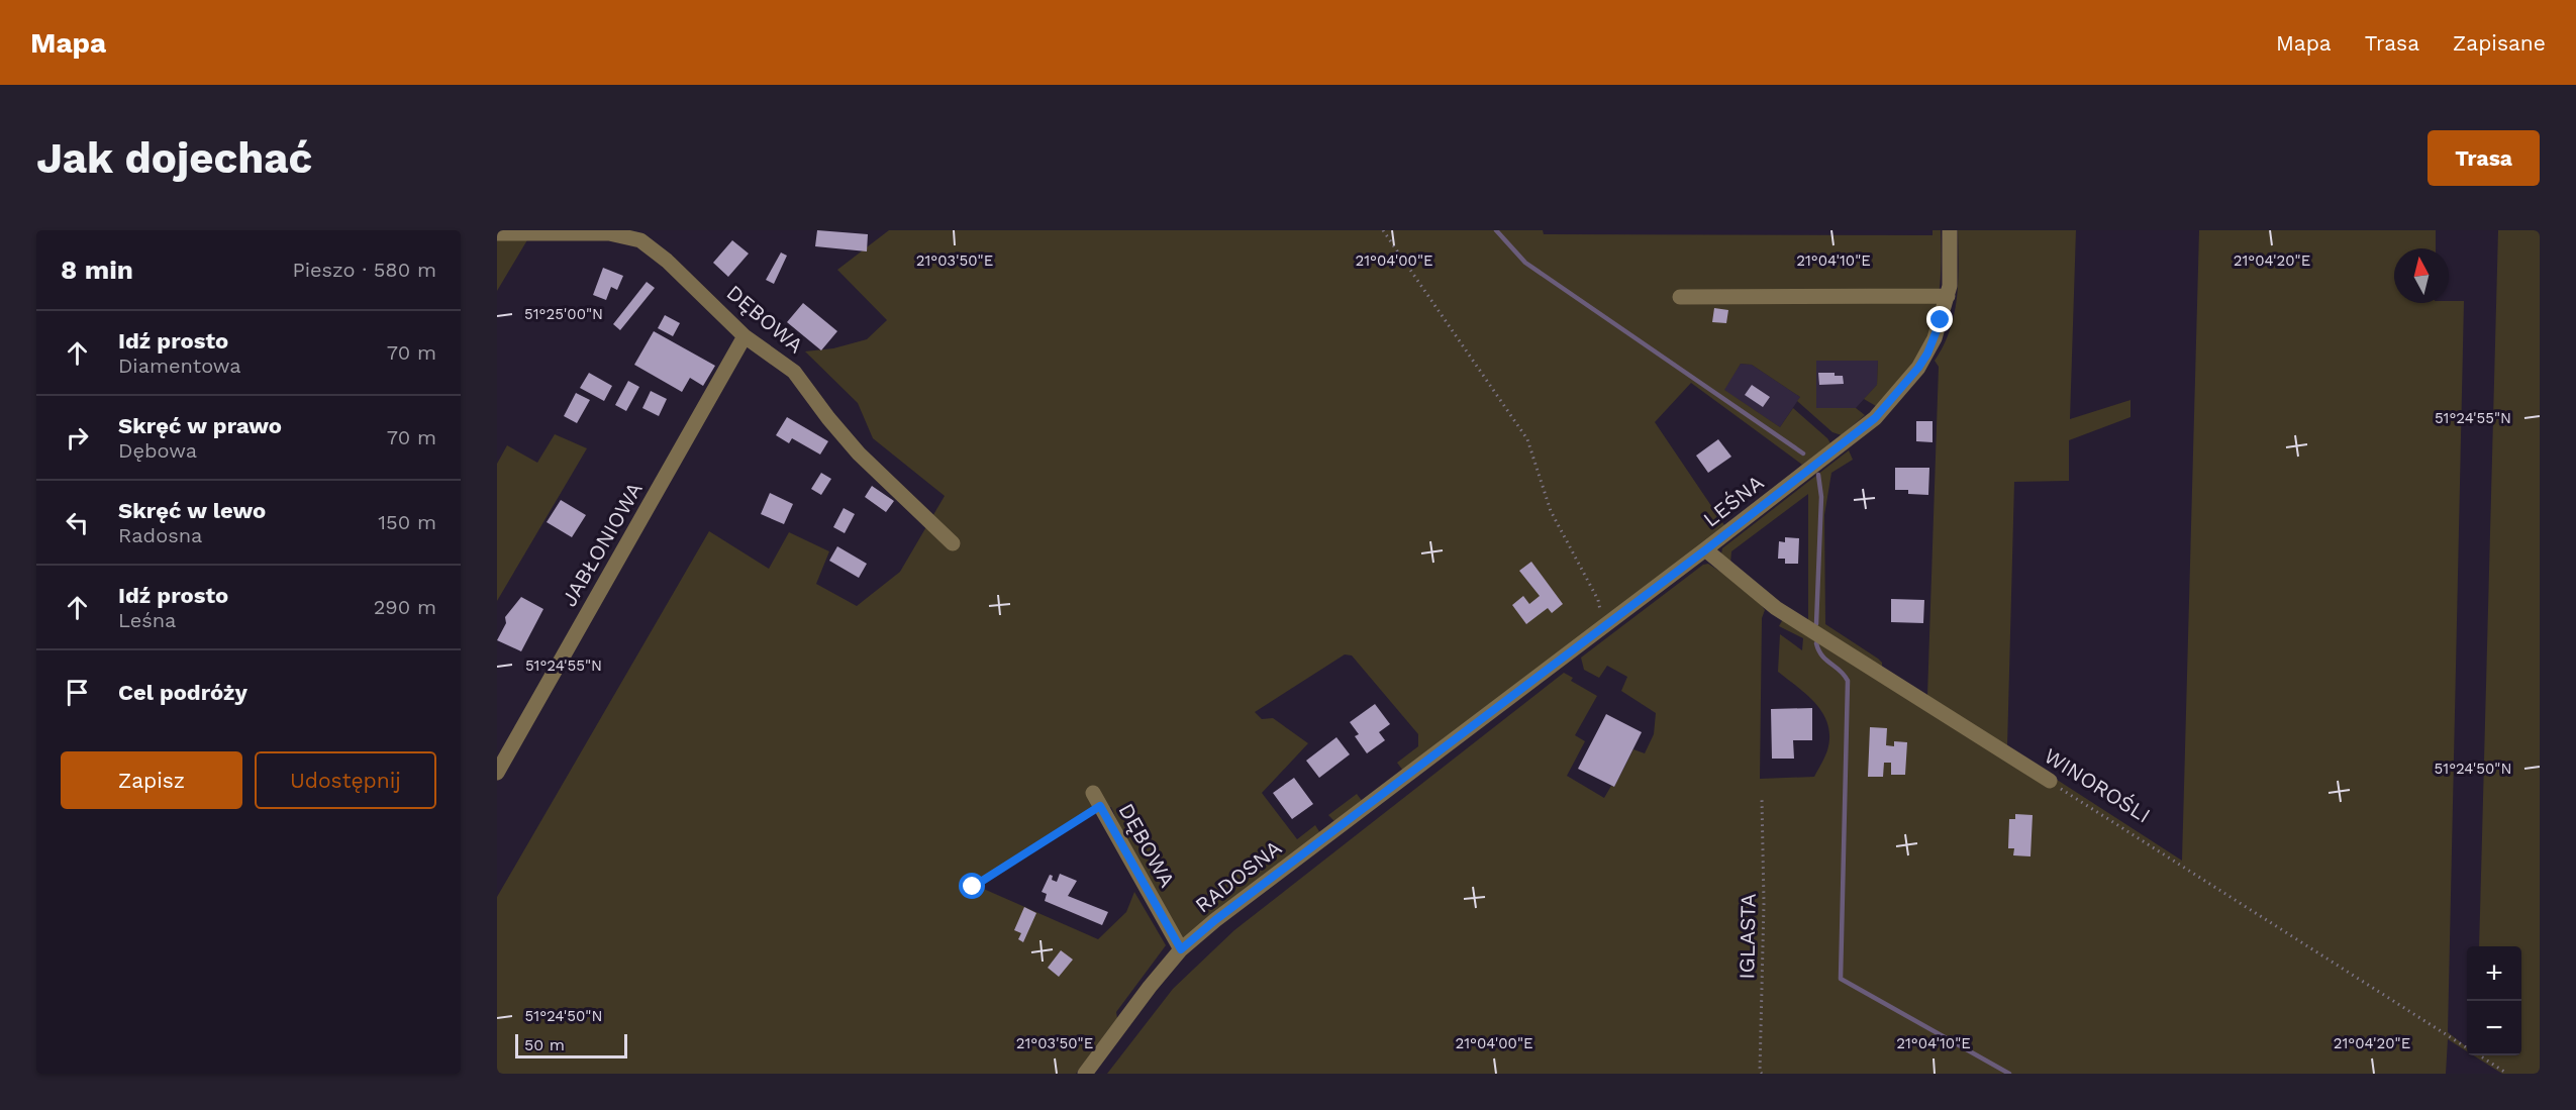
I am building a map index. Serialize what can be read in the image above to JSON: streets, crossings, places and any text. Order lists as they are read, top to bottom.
{
  "streets": {
    "street": [
      "DĘBOWA",
      "LEŚNA",
      "JABŁONIOWA",
      "WINOROŚLI",
      "RADOSNA"
    ],
    "path": ["IGLASTA"]
  },
  "crossings": [
    ["DĘBOWA", "JABŁONIOWA"],
    ["DĘBOWA", "RADOSNA"],
    ["LEŚNA", "WINOROŚLI"],
    ["LEŚNA", "RADOSNA"]
  ],
  "scale_bar": "50 m",
  "north": "top",
  "page": {
    "header": "Mapa",
    "nav": ["Mapa", "Trasa", "Zapisane"],
    "buttons": [
      "Trasa",
      ["Zapisz", "Udostępnij"]
    ],
    "title": "Jak dojechać",
    "heading": ["8 min", "Pieszo · 580 m"],
    "list": [
      ["Idź prosto", "Diamentowa", "70 m"],
      ["Skręć w prawo", "Dębowa", "70 m"],
      ["Skręć w lewo", "Radosna", "150 m"],
      ["Idź prosto", "Leśna", "290 m"],
      "Cel podróży"
    ],
    "map_buttons": ["+", "−"],
    "scale": "50 m"
  },
  "coordinates": [
    "21°04'20\"E",
    "21°03'50\"E",
    "21°04'00\"E",
    "21°04'10\"E",
    "51°25'00\"N",
    "51°24'55\"N",
    "51°24'50\"N"
  ]
}
